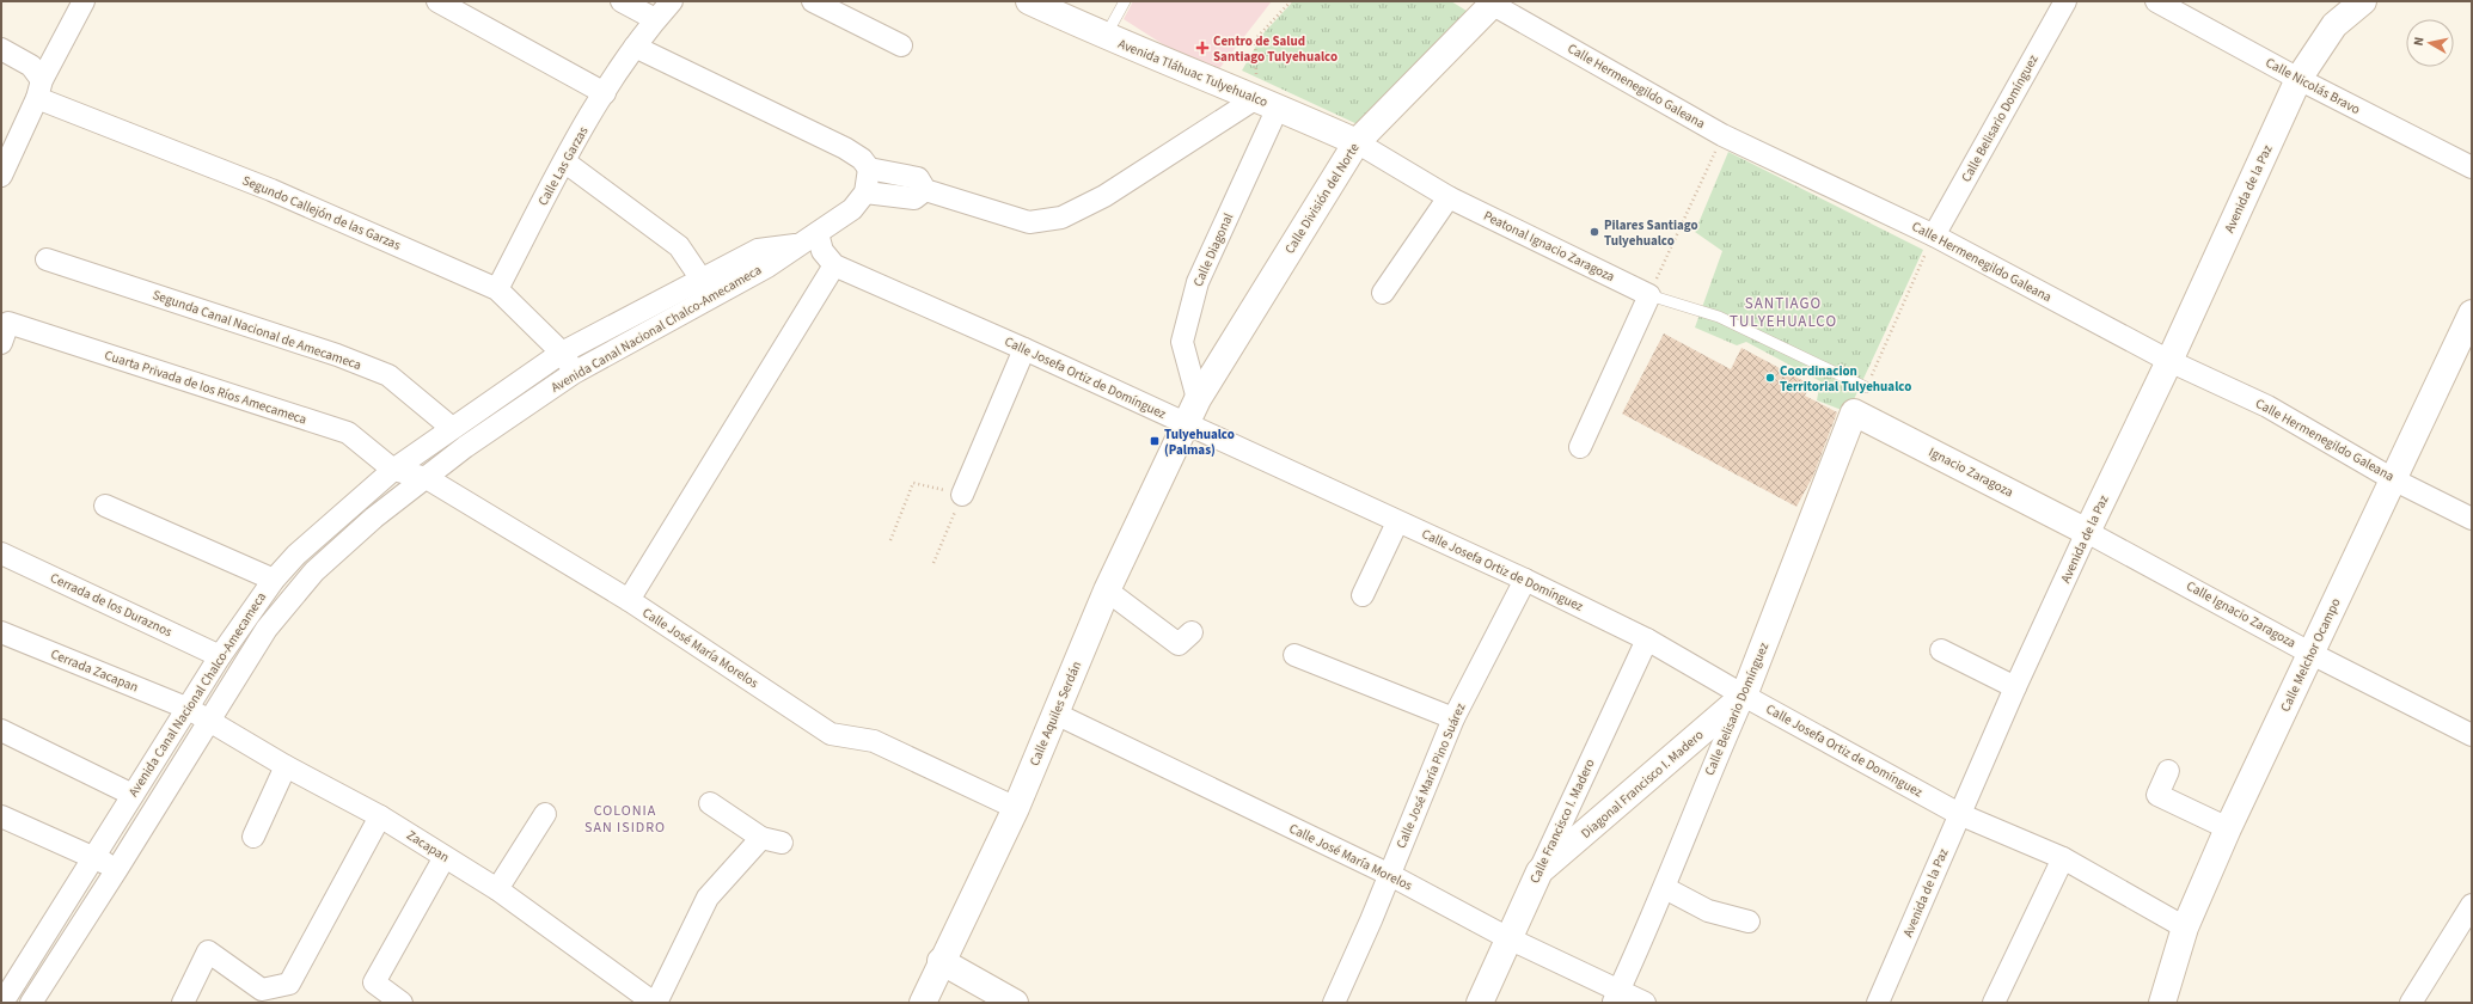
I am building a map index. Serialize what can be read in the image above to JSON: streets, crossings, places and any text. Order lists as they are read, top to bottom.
{
  "streets": {
    "main road": [
      "Avenida Tláhuac Tulyehualco",
      "Calle Belisario Domínguez",
      "Avenida de la Paz",
      "Calle División del Norte",
      "Ignacio Zaragoza",
      "Calle Melchor Ocampo",
      "Calle Aquiles Serdán",
      "Diagonal Francisco I. Madero",
      "Calle Francisco I. Madero"
    ],
    "street": [
      "Calle Hermenegildo Galeana",
      "Calle Nicolás Bravo",
      "Calle Las Garzas",
      "Segundo Callejón de las Garzas",
      "Peatonal Ignacio Zaragoza",
      "Calle Diagonal",
      "Avenida Canal Nacional Chalco-Amecameca",
      "Segunda Canal Nacional de Amecameca",
      "Calle Josefa Ortiz de Domínguez",
      "Cuarta Privada de los Ríos Amecameca",
      "Cerrada de los Duraznos",
      "Calle Ignacio Zaragoza",
      "Calle José María Morelos",
      "Cerrada Zacapan",
      "Calle José María Pino Suárez",
      "Zacapan"
    ]
  },
  "crossings": [
    ["Avenida Tláhuac Tulyehualco", "Calle División del Norte"],
    ["Avenida Tláhuac Tulyehualco", "Calle Diagonal"],
    ["Calle Hermenegildo Galeana", "Calle Belisario Domínguez"],
    ["Calle Hermenegildo Galeana", "Avenida de la Paz"],
    ["Calle Hermenegildo Galeana", "Calle División del Norte"],
    ["Calle Hermenegildo Galeana", "Calle Melchor Ocampo"],
    ["Calle Nicolás Bravo", "Avenida de la Paz"],
    ["Calle Belisario Domínguez", "Calle Josefa Ortiz de Domínguez"],
    ["Calle Belisario Domínguez", "Ignacio Zaragoza"],
    ["Calle Belisario Domínguez", "Calle José María Morelos"],
    ["Calle Belisario Domínguez", "Diagonal Francisco I. Madero"],
    ["Calle Las Garzas", "Segundo Callejón de las Garzas"],
    ["Avenida de la Paz", "Calle Josefa Ortiz de Domínguez"],
    ["Avenida de la Paz", "Ignacio Zaragoza"],
    ["Avenida de la Paz", "Calle Ignacio Zaragoza"],
    ["Calle División del Norte", "Calle Diagonal"],
    ["Calle División del Norte", "Calle Josefa Ortiz de Domínguez"],
    ["Calle División del Norte", "Calle Aquiles Serdán"],
    ["Segundo Callejón de las Garzas", "Avenida Canal Nacional Chalco-Amecameca"],
    ["Avenida Canal Nacional Chalco-Amecameca", "Segunda Canal Nacional de Amecameca"],
    ["Avenida Canal Nacional Chalco-Amecameca", "Cuarta Privada de los Ríos Amecameca"],
    ["Avenida Canal Nacional Chalco-Amecameca", "Cerrada de los Duraznos"],
    ["Avenida Canal Nacional Chalco-Amecameca", "Calle José María Morelos"],
    ["Avenida Canal Nacional Chalco-Amecameca", "Cerrada Zacapan"],
    ["Avenida Canal Nacional Chalco-Amecameca", "Zacapan"],
    ["Calle Josefa Ortiz de Domínguez", "Calle Melchor Ocampo"],
    ["Calle Josefa Ortiz de Domínguez", "Calle Aquiles Serdán"],
    ["Calle Josefa Ortiz de Domínguez", "Calle José María Pino Suárez"],
    ["Calle Josefa Ortiz de Domínguez", "Diagonal Francisco I. Madero"],
    ["Calle Josefa Ortiz de Domínguez", "Calle Francisco I. Madero"],
    ["Cuarta Privada de los Ríos Amecameca", "Calle José María Morelos"],
    ["Ignacio Zaragoza", "Calle Ignacio Zaragoza"],
    ["Calle Ignacio Zaragoza", "Calle Melchor Ocampo"],
    ["Calle José María Morelos", "Calle Aquiles Serdán"],
    ["Calle José María Morelos", "Calle José María Pino Suárez"],
    ["Calle José María Morelos", "Calle Francisco I. Madero"],
    ["Cerrada Zacapan", "Zacapan"],
    ["Diagonal Francisco I. Madero", "Calle Francisco I. Madero"]
  ],
  "districts": ["SANTIAGO TULYEHUALCO", "COLONIA SAN ISIDRO"],
  "places": {
    "health": ["Centro de Salud Santiago Tulyehualco"],
    "other": ["Pilares Santiago Tulyehualco", "Coordinacion Territorial Tulyehualco"],
    "transit": ["Tulyehualco (Palmas)"]
  },
  "north": "left"
}
